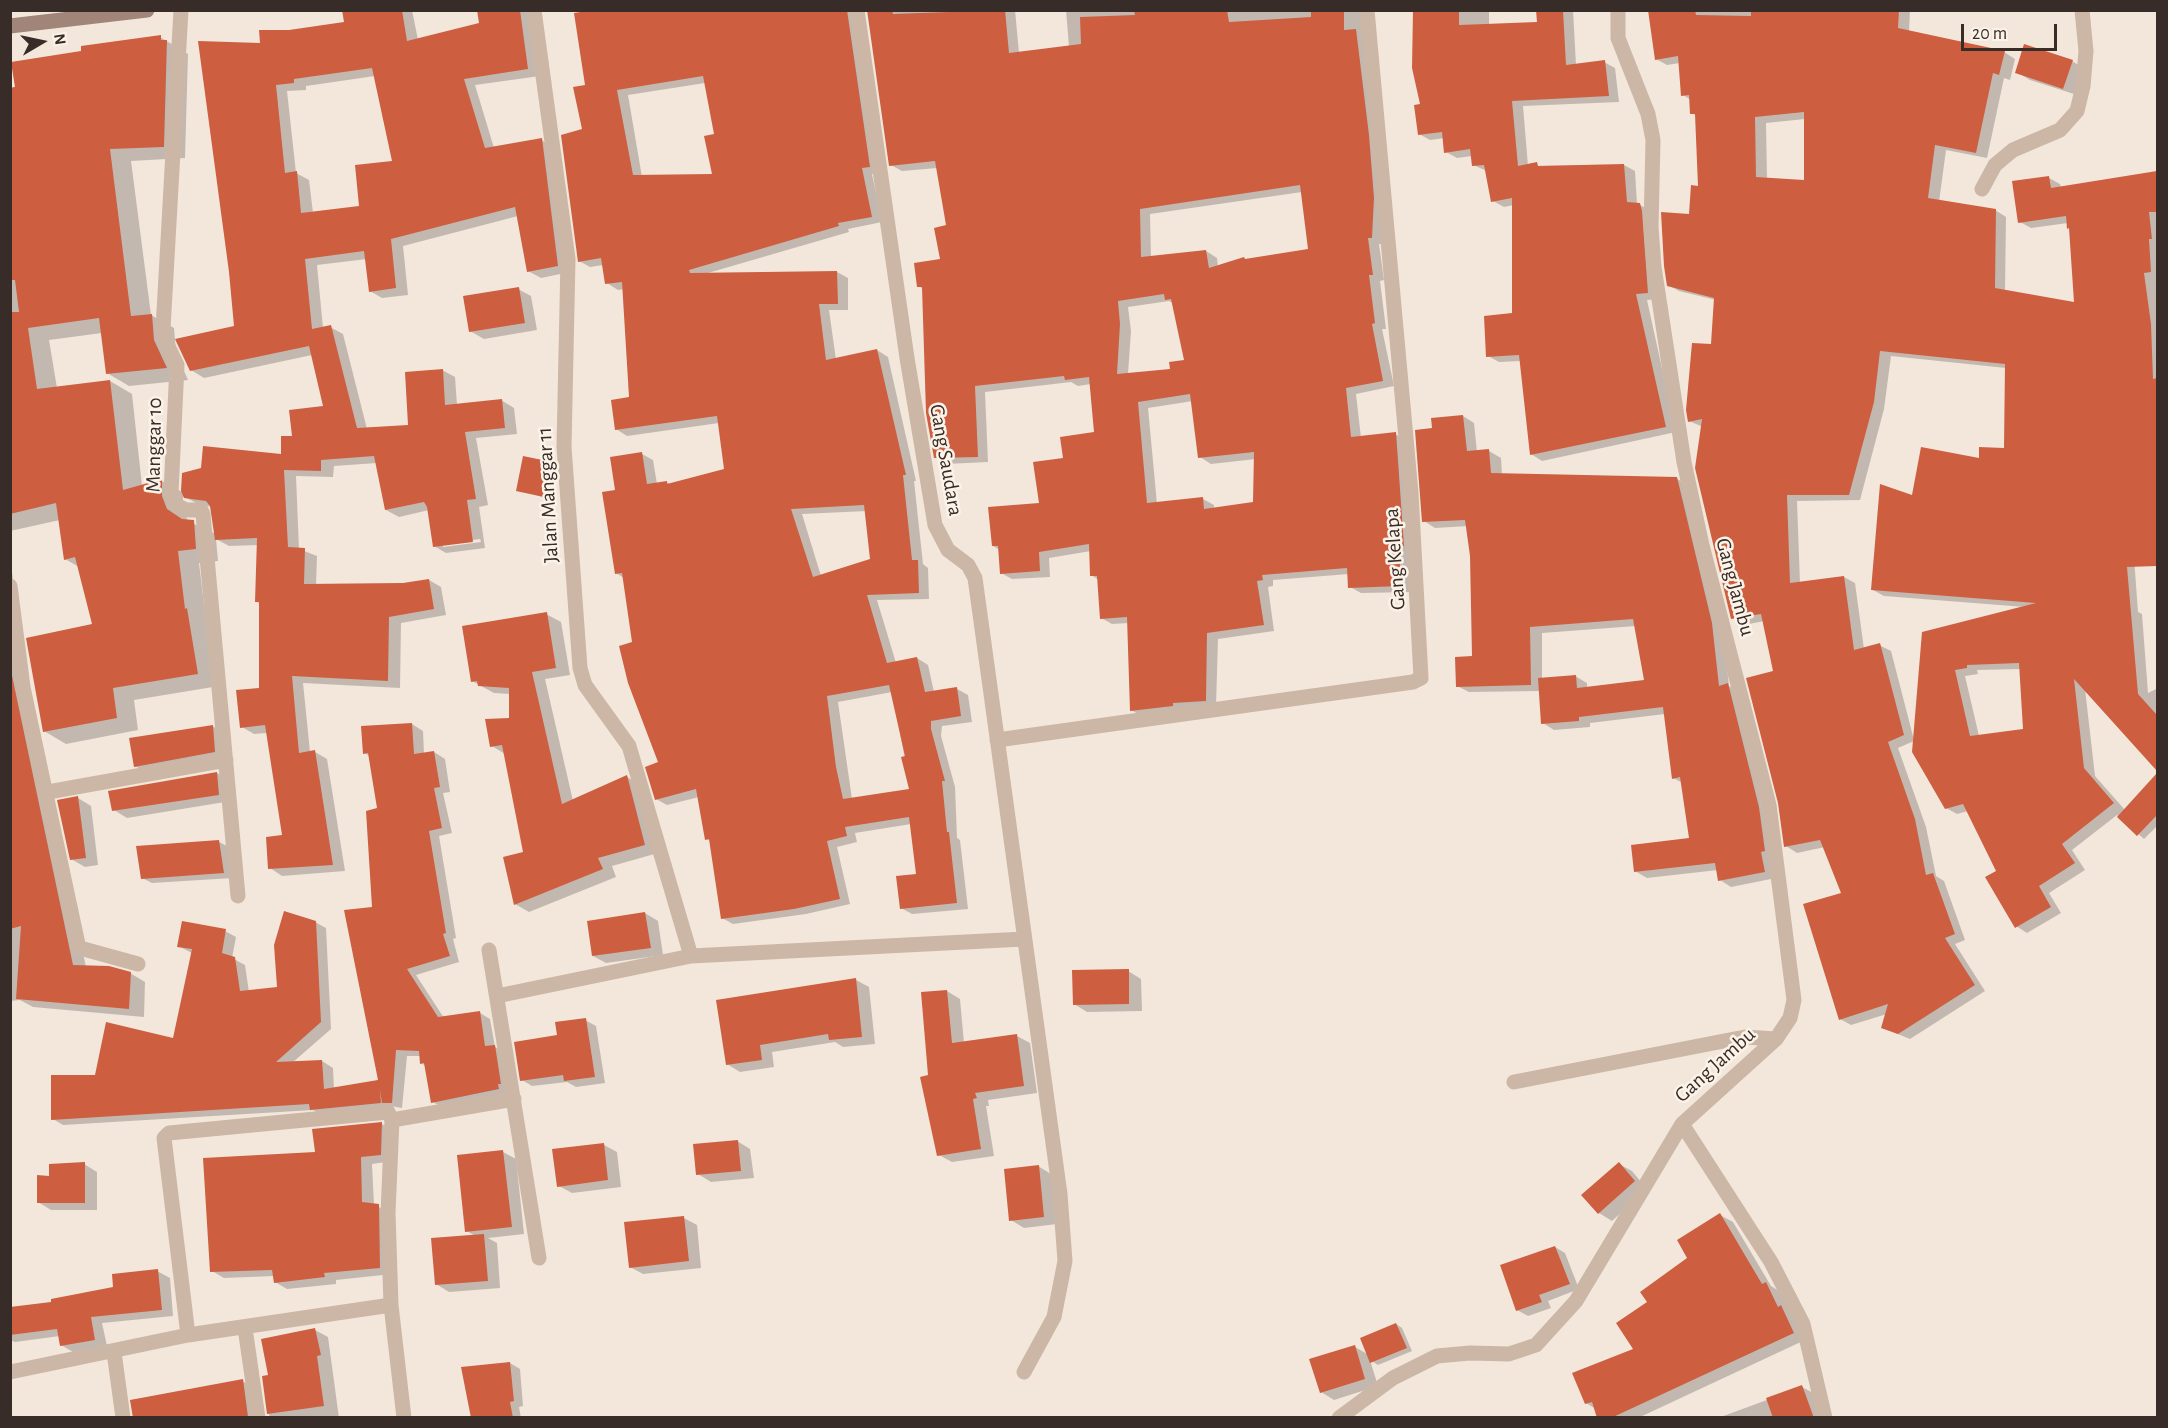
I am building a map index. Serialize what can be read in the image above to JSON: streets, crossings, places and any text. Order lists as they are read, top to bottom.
{
  "streets": {
    "street": [
      "Manggar 10",
      "Gang Saudara",
      "Jalan Manggar 11",
      "Gang Kelapa",
      "Gang Jambu"
    ]
  },
  "crossings": [
    ["Gang Saudara", "Gang Kelapa"]
  ],
  "scale_bar": "20 m",
  "north": "right"
}
